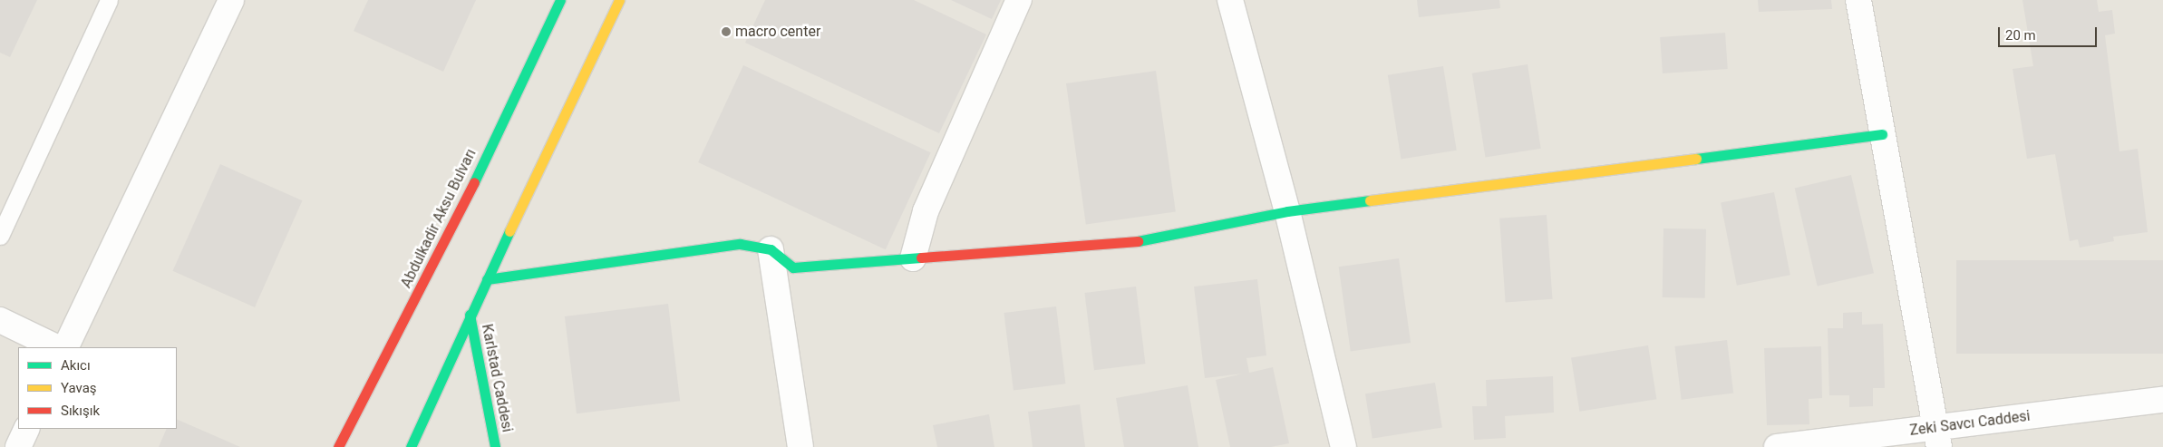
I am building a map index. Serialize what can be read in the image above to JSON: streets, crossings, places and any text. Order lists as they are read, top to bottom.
{
  "streets": {
    "street": ["Abdulkadir Aksu Bulvarı", "Karlstad Caddesi", "Zeki Savcı Caddesi"]
  },
  "places": ["macro center"],
  "legend": ["Akıcı", "Yavaş", "Sıkışık"],
  "scale_bar": "20 m"
}
